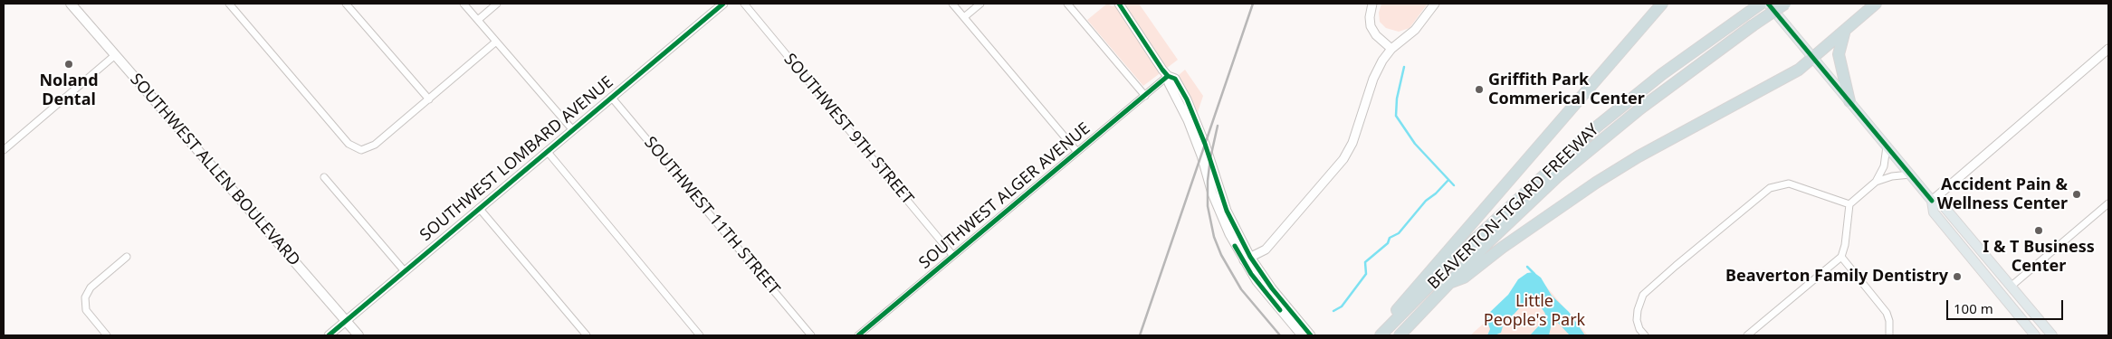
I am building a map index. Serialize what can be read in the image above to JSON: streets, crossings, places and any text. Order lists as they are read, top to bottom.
{
  "streets": {
    "highway": ["BEAVERTON-TIGARD FREEWAY"],
    "main road": ["SOUTHWEST ALLEN BOULEVARD"],
    "street": [
      "SOUTHWEST 9TH STREET",
      "SOUTHWEST LOMBARD AVENUE",
      "SOUTHWEST ALGER AVENUE",
      "SOUTHWEST 11TH STREET"
    ]
  },
  "crossings": [
    ["SOUTHWEST 9TH STREET", "SOUTHWEST ALGER AVENUE"],
    ["SOUTHWEST LOMBARD AVENUE", "SOUTHWEST ALLEN BOULEVARD"],
    ["SOUTHWEST LOMBARD AVENUE", "SOUTHWEST 11TH STREET"]
  ],
  "parks": ["Little People's Park"],
  "places": [
    "Noland Dental",
    "Griffith Park Commerical Center",
    "Accident Pain & Wellness Center",
    "I & T Business Center",
    "Beaverton Family Dentistry"
  ],
  "scale_bar": "100 m"
}
